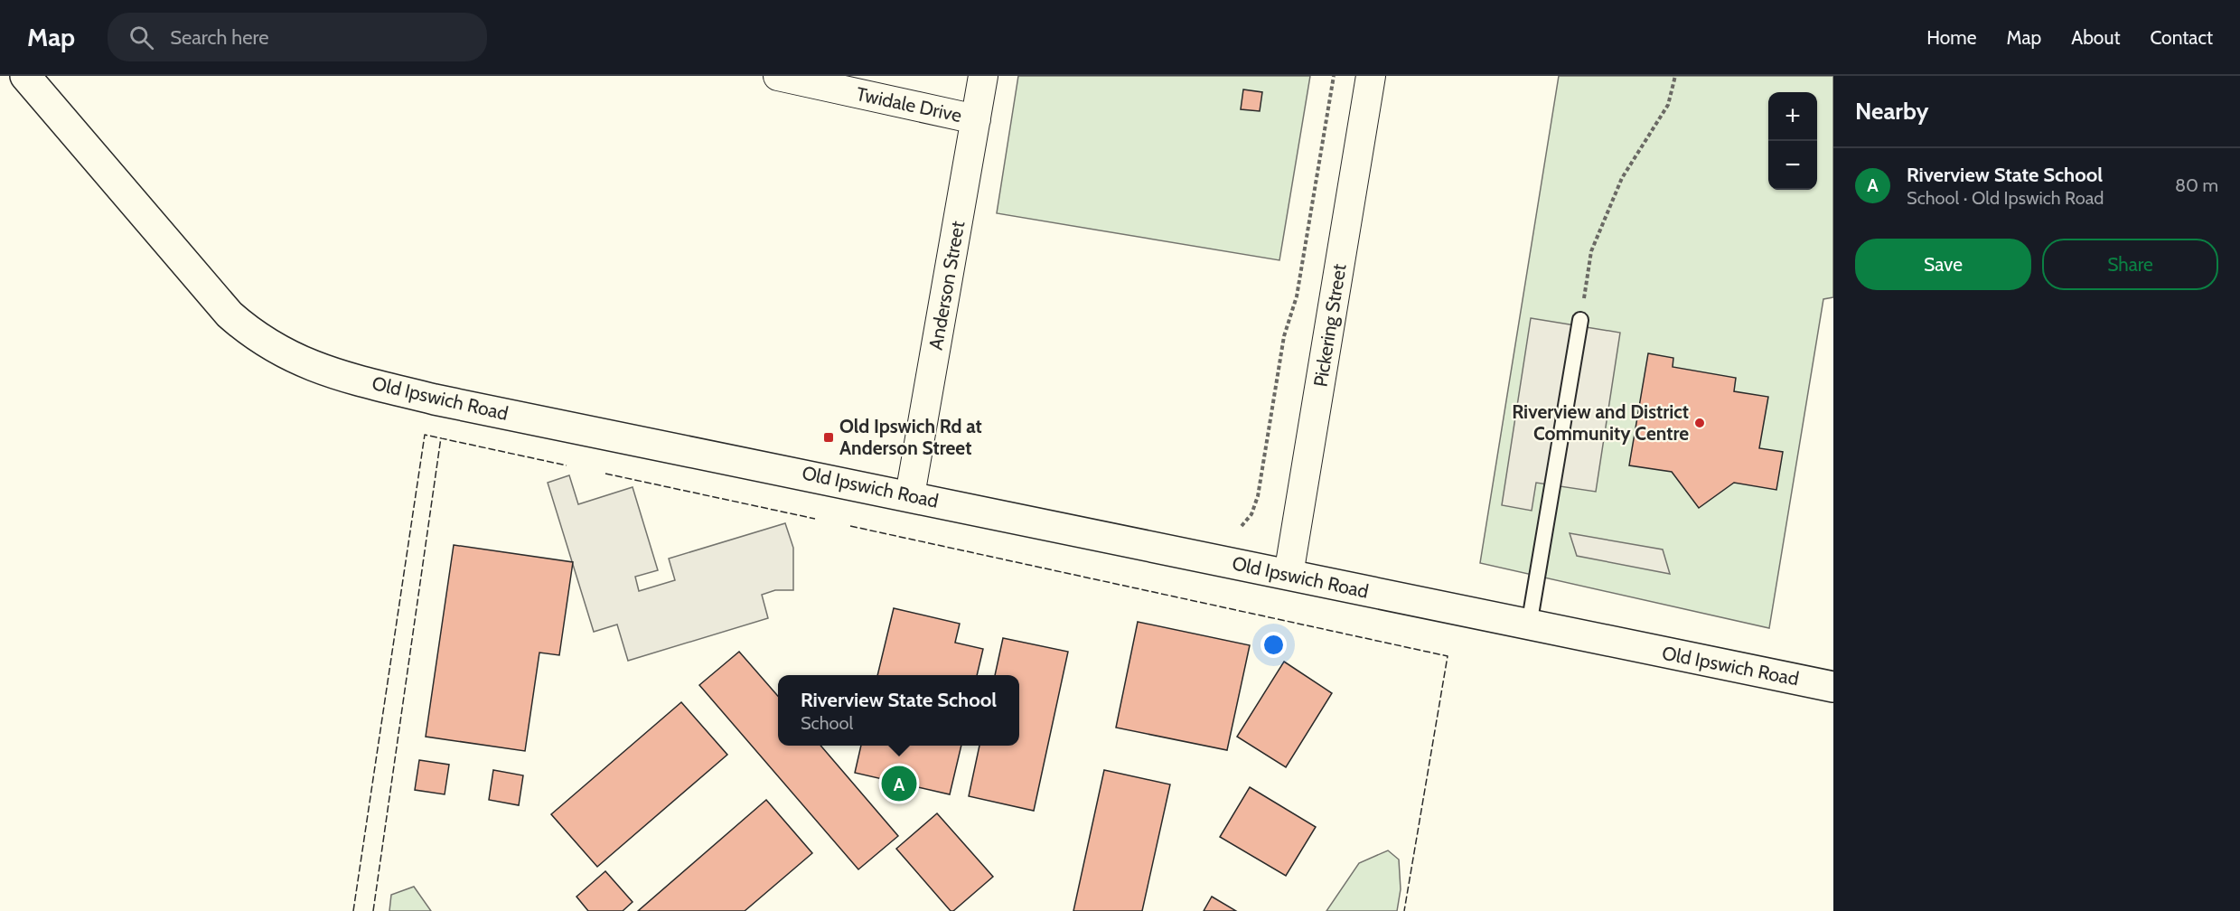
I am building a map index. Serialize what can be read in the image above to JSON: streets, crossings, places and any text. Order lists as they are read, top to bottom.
{
  "streets": {
    "street": [
      "Twidale Drive",
      "Anderson Street",
      "Pickering Street",
      "Old Ipswich Road"
    ]
  },
  "crossings": [
    ["Twidale Drive", "Anderson Street"],
    ["Anderson Street", "Old Ipswich Road"],
    ["Pickering Street", "Old Ipswich Road"]
  ],
  "places": {
    "other": ["Riverview and District Community Centre"],
    "transit": ["Old Ipswich Rd at Anderson Street"]
  },
  "page": {
    "header": "Map",
    "search": "Search here",
    "nav": [
      "Home",
      "Map",
      "About",
      "Contact"
    ],
    "heading": "Nearby",
    "map_buttons": ["+", "−"],
    "list": [
      {
        "mark": "A",
        "name": "Riverview State School",
        "note": "School · Old Ipswich Road",
        "value": "80 m"
      }
    ],
    "buttons": ["Save", "Share"],
    "popup": ["Riverview State School", "School"],
    "pins": "A"
  }
}
